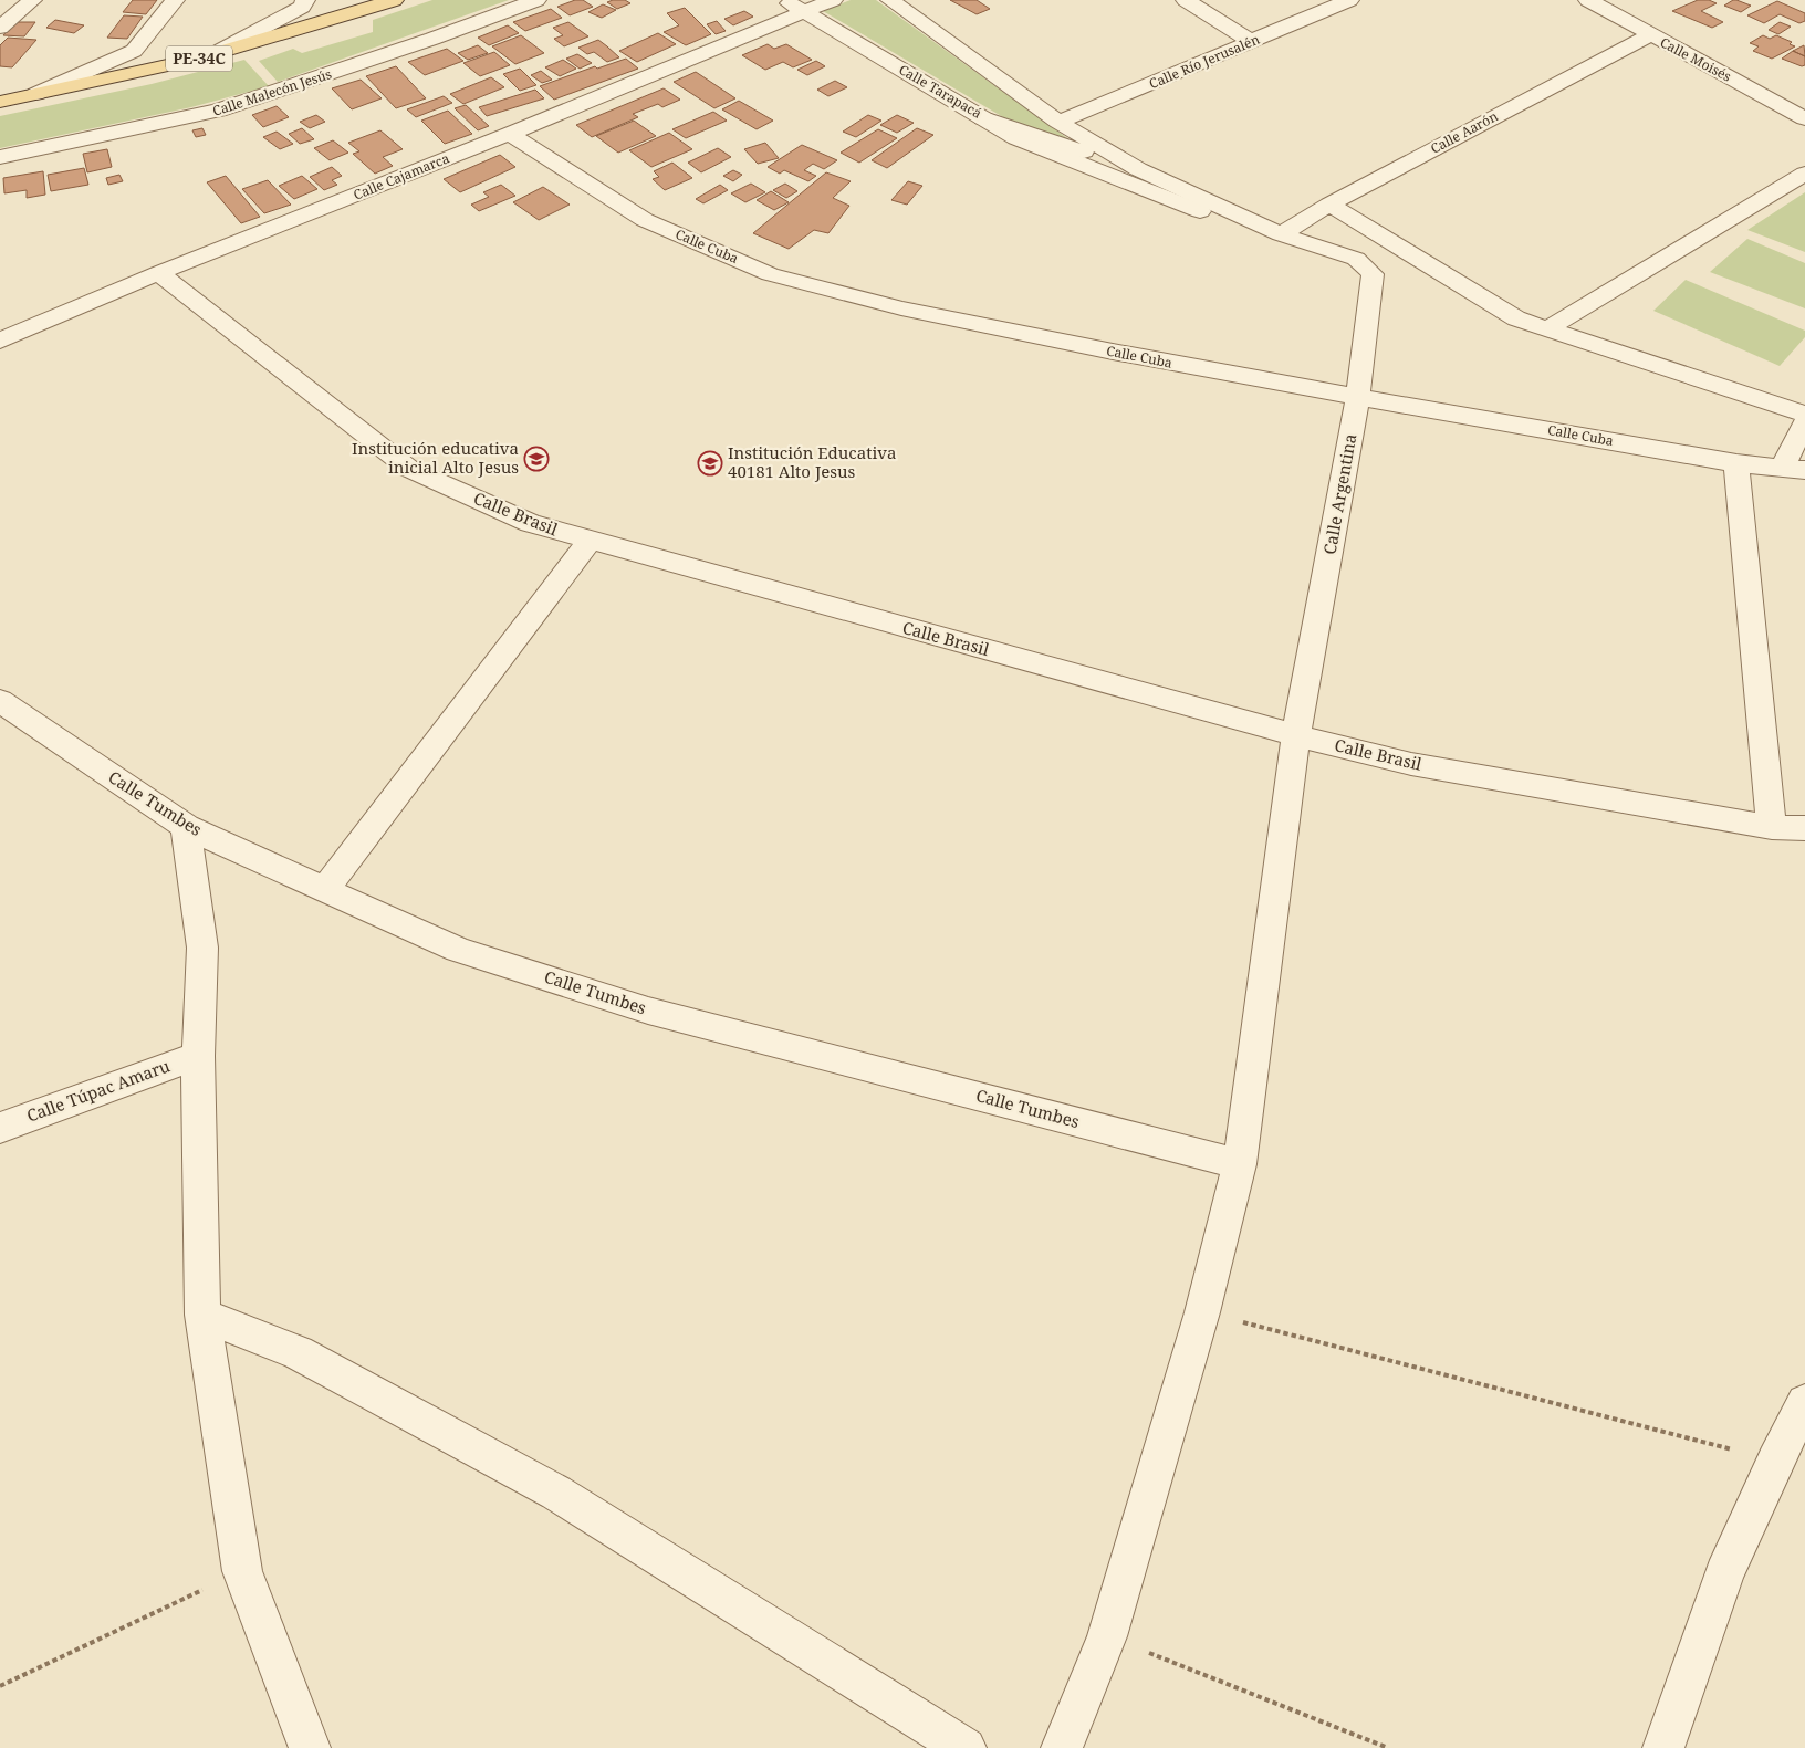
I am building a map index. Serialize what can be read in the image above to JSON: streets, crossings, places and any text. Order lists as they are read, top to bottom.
{
  "streets": {
    "main road": ["PE-34C"],
    "street": [
      "Calle Moisés",
      "Calle Río Jerusalén",
      "Calle Tarapacá",
      "Calle Malecón Jesús",
      "Calle Aarón",
      "Calle Cajamarca",
      "Calle Cuba",
      "Calle Argentina",
      "Calle Brasil",
      "Calle Tumbes",
      "Calle Túpac Amaru"
    ]
  },
  "crossings": [
    ["Calle Moisés", "Calle Aarón"],
    ["Calle Tarapacá", "Calle Cajamarca"],
    ["Calle Aarón", "Calle Argentina"],
    ["Calle Cajamarca", "Calle Cuba"],
    ["Calle Cajamarca", "Calle Brasil"],
    ["Calle Cuba", "Calle Argentina"],
    ["Calle Argentina", "Calle Brasil"],
    ["Calle Argentina", "Calle Tumbes"]
  ],
  "places": {
    "school or university": ["Institución educativa inicial Alto Jesus", "Institución Educativa 40181 Alto Jesus"]
  }
}
